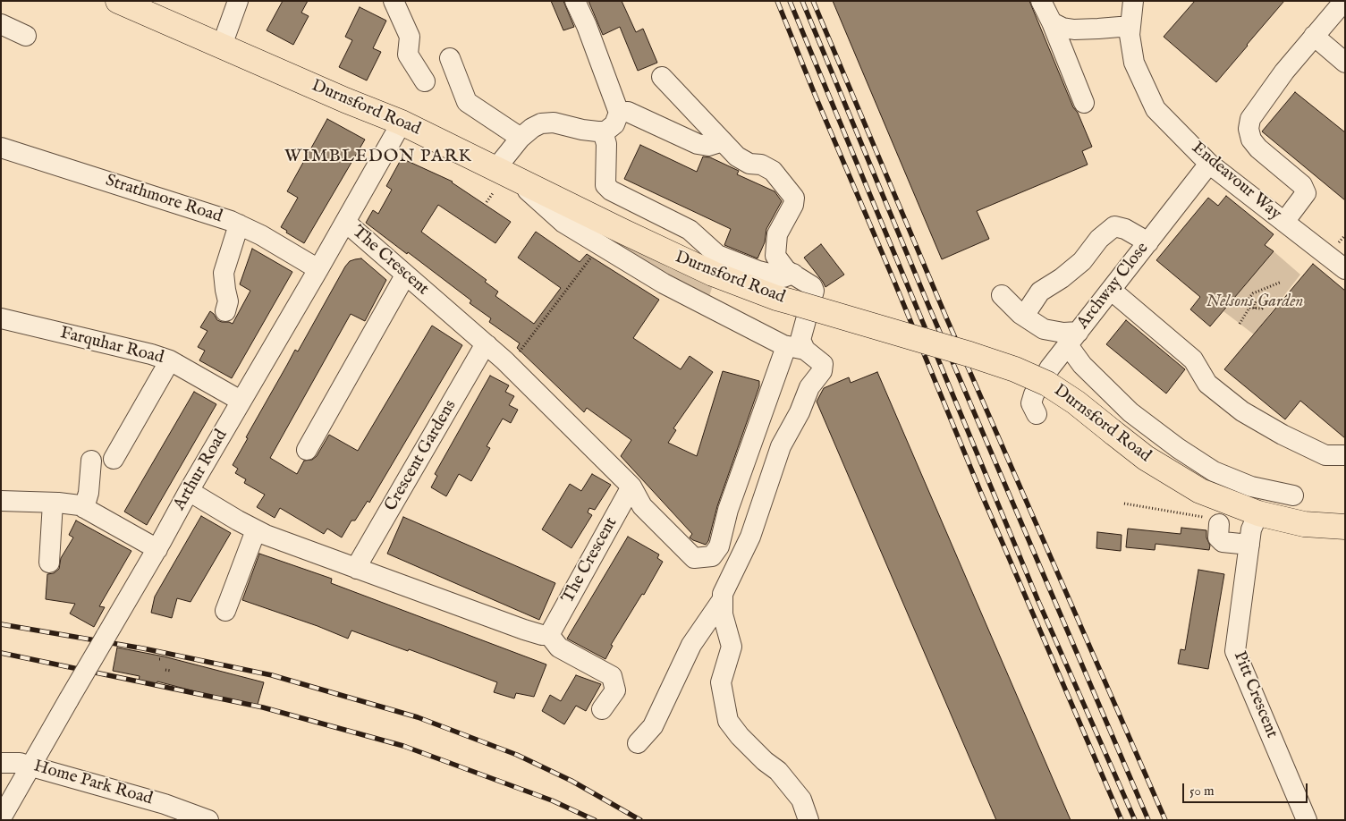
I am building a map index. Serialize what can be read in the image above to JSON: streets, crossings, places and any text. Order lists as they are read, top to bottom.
{
  "streets": {
    "main road": ["Durnsford Road"],
    "street": [
      "Endeavour Way",
      "Strathmore Road",
      "The Crescent",
      "Archway Close",
      "Farquhar Road",
      "Crescent Gardens",
      "Arthur Road",
      "Pitt Crescent",
      "Home Park Road"
    ]
  },
  "crossings": [
    ["Durnsford Road", "Arthur Road"],
    ["Durnsford Road", "Pitt Crescent"],
    ["Endeavour Way", "Archway Close"],
    ["Strathmore Road", "Arthur Road"],
    ["The Crescent", "Crescent Gardens"],
    ["The Crescent", "Arthur Road"],
    ["Farquhar Road", "Arthur Road"],
    ["Arthur Road", "Home Park Road"]
  ],
  "districts": ["WIMBLEDON PARK"],
  "parks": ["Nelsons Garden"],
  "scale_bar": "50 m"
}
